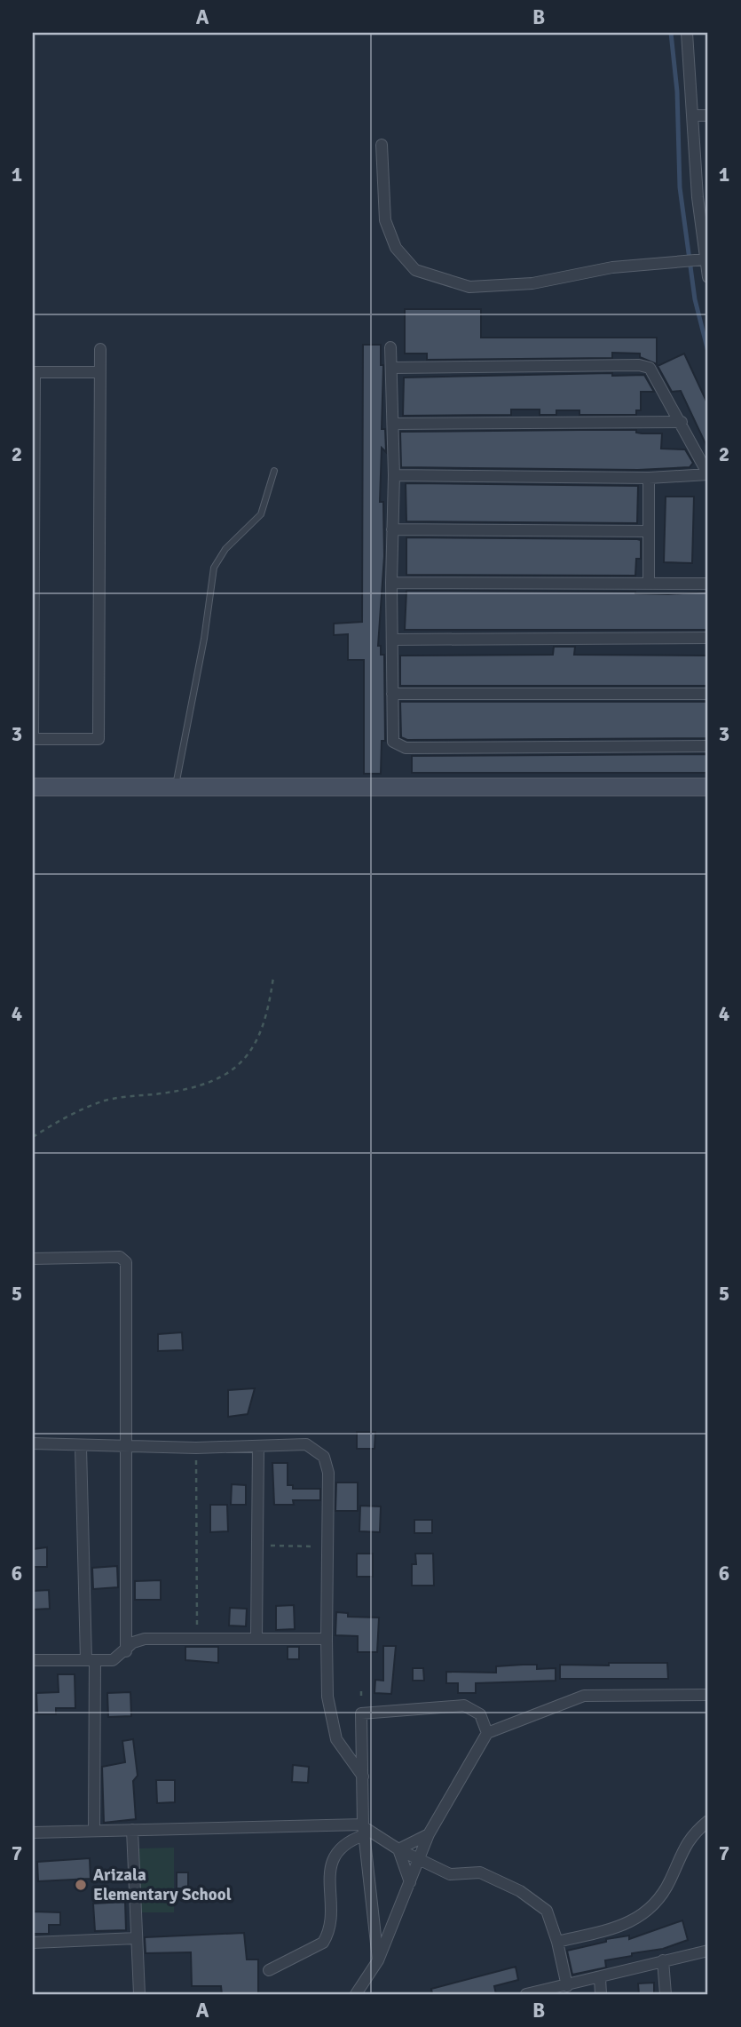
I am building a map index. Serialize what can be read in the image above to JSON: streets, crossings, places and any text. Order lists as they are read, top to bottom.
{
  "places": ["Arizala Elementary School"],
  "grid": {
    "columns": ["A", "B"],
    "rows": [
      "1",
      "2",
      "3",
      "4",
      "5",
      "6",
      "7"
    ]
  }
}
